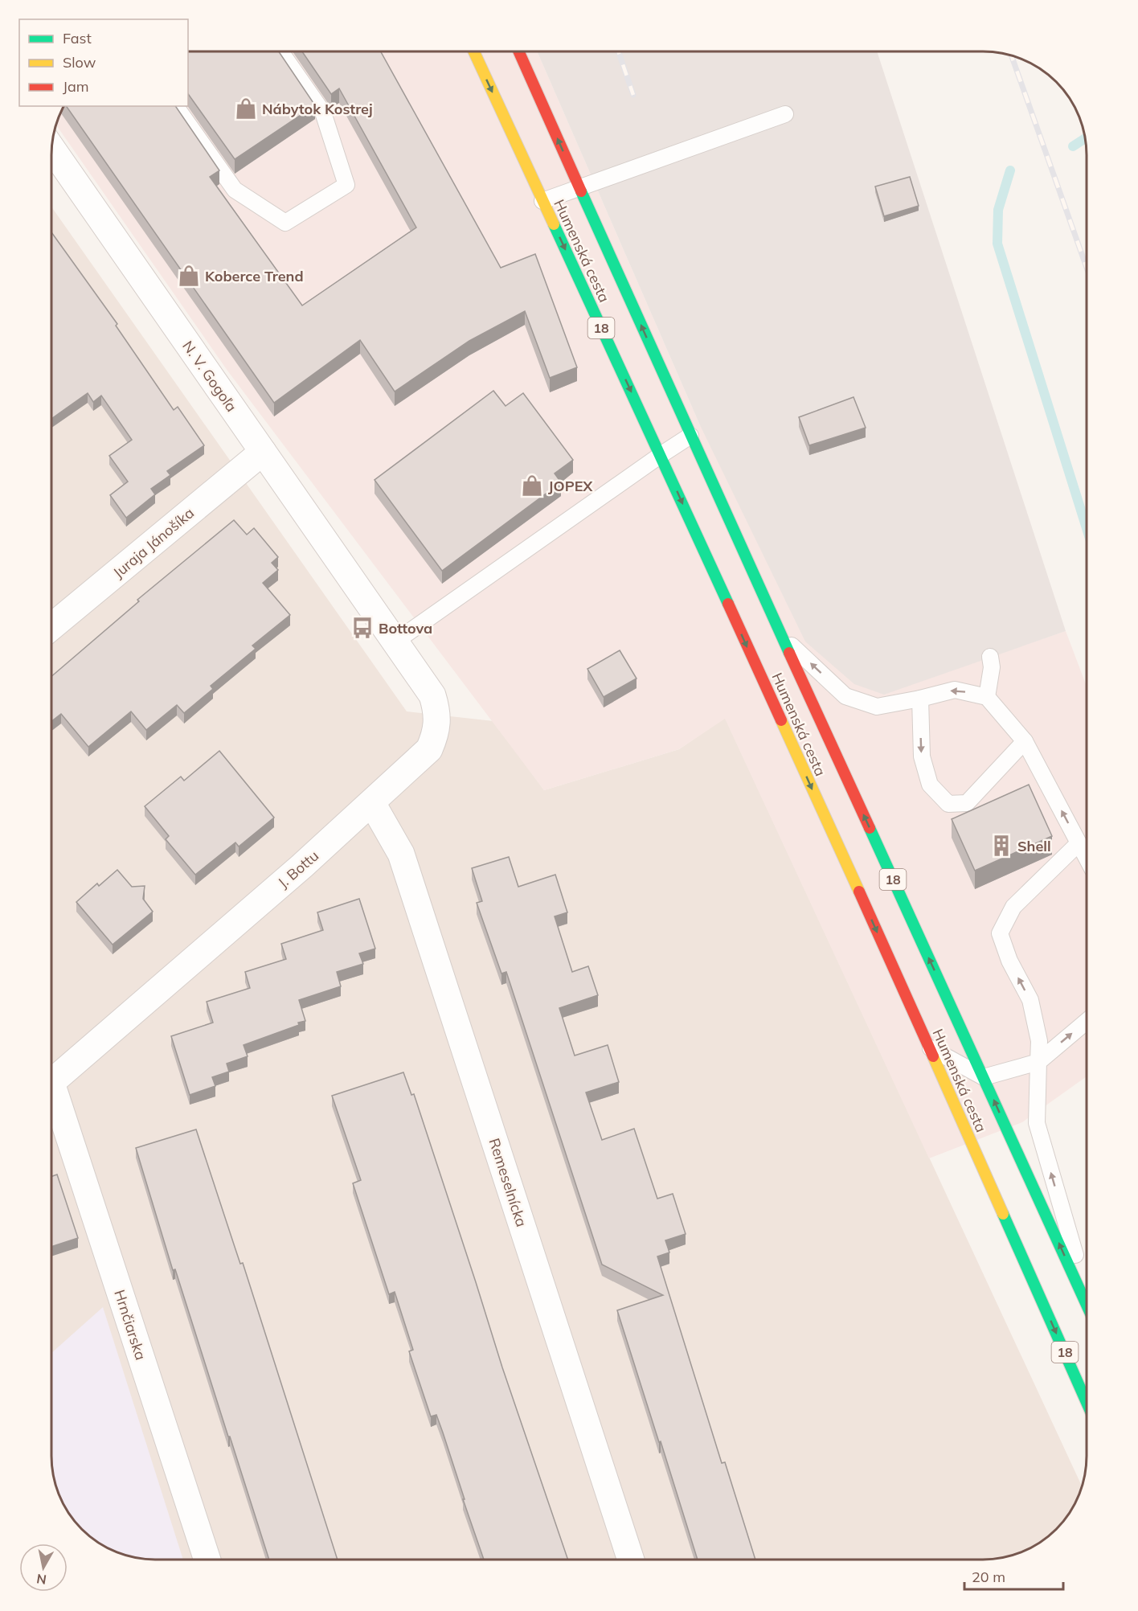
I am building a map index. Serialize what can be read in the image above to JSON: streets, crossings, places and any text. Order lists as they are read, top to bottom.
{
  "streets": {
    "main road": ["Humenská cesta", "18"],
    "street": [
      "N. V. Gogoľa",
      "Juraja Jánošíka",
      "J. Bottu",
      "Remeselnícka",
      "Hrnčiarska"
    ]
  },
  "crossings": [
    ["N. V. Gogoľa", "Juraja Jánošíka"],
    ["N. V. Gogoľa", "J. Bottu"],
    ["J. Bottu", "Remeselnícka"]
  ],
  "places": {
    "shop": ["Nábytok Kostrej", "Koberce Trend", "JOPEX"],
    "bus stop": ["Bottova"],
    "building": ["Shell"]
  },
  "legend": ["Fast", "Slow", "Jam"],
  "scale_bar": "20 m",
  "north": "bottom"
}
